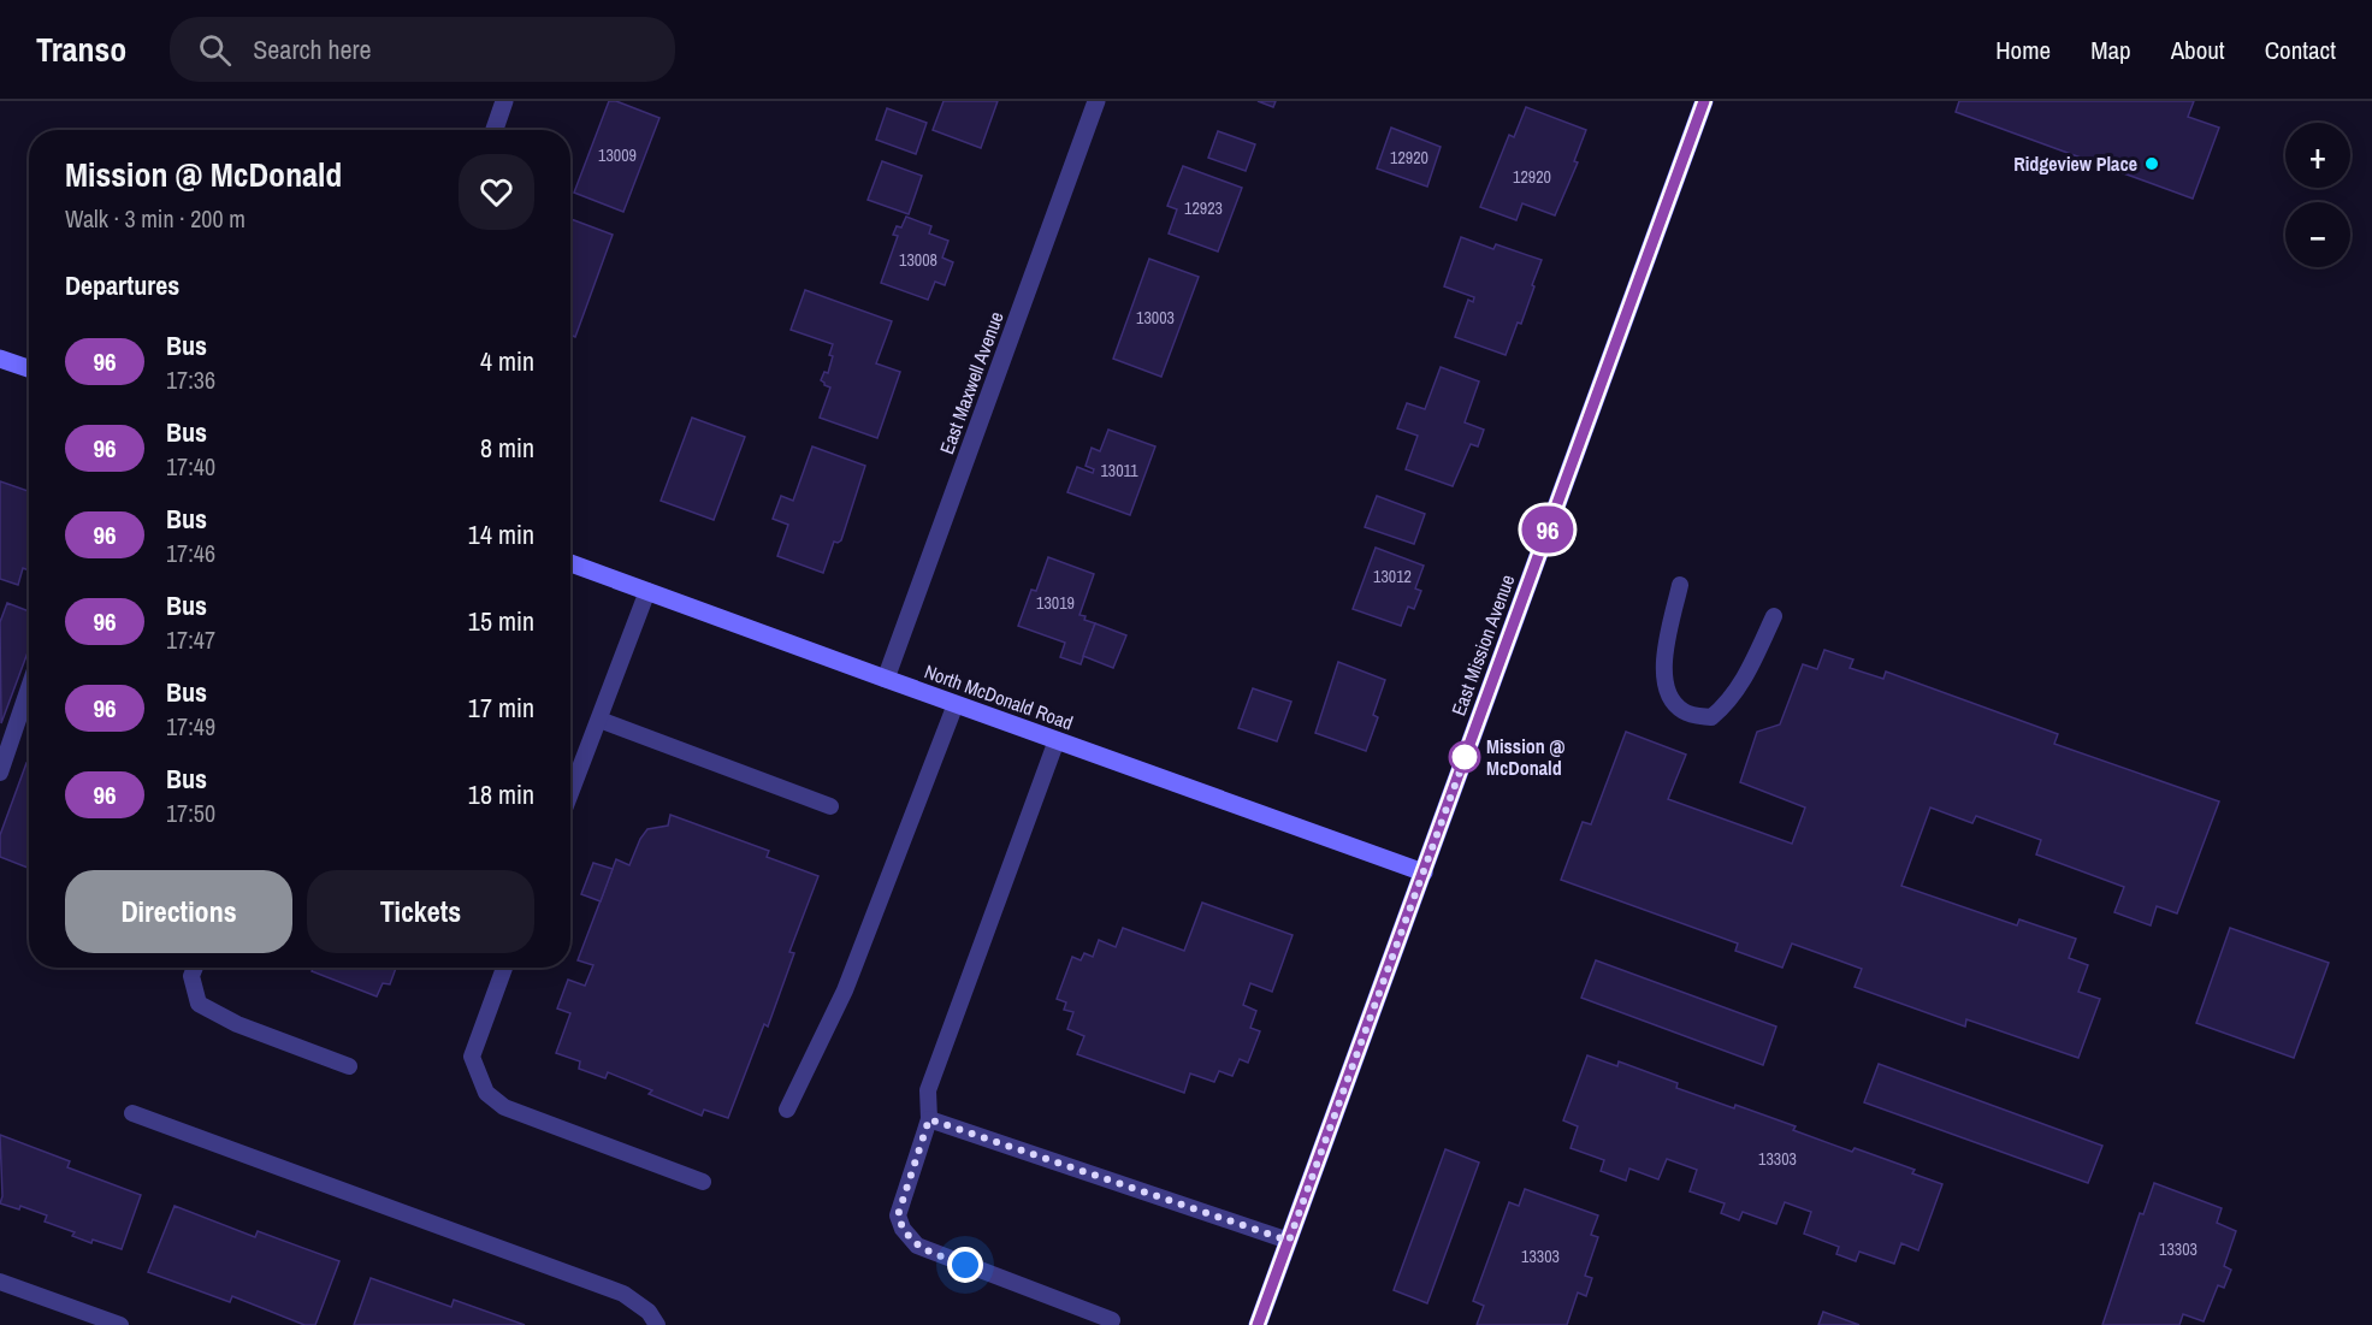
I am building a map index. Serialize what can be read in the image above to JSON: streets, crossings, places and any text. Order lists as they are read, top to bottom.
{
  "streets": {
    "street": ["East Maxwell Avenue", "East Mission Avenue", "North McDonald Road"]
  },
  "crossings": [
    ["East Maxwell Avenue", "North McDonald Road"],
    ["East Mission Avenue", "North McDonald Road"]
  ],
  "places": ["Ridgeview Place", "Mission @ McDonald"],
  "lines": ["bus line 96"],
  "house_numbers": [
    "13009",
    "12920",
    "12920",
    "12923",
    "13008",
    "13003",
    "13011",
    "13012",
    "13019",
    "13303",
    "13303",
    "13303"
  ],
  "page": {
    "header": "Transo",
    "search": "Search here",
    "nav": [
      "Home",
      "Map",
      "About",
      "Contact"
    ],
    "on_map": "96",
    "map_buttons": ["+", "−"],
    "heading": [
      ["Mission @ McDonald", "Walk · 3 min · 200 m"],
      "Departures"
    ],
    "list": [
      {
        "mark": "96",
        "name": "Bus",
        "note": "17:36",
        "value": "4 min"
      },
      {
        "mark": "96",
        "name": "Bus",
        "note": "17:40",
        "value": "8 min"
      },
      {
        "mark": "96",
        "name": "Bus",
        "note": "17:46",
        "value": "14 min"
      },
      {
        "mark": "96",
        "name": "Bus",
        "note": "17:47",
        "value": "15 min"
      },
      {
        "mark": "96",
        "name": "Bus",
        "note": "17:49",
        "value": "17 min"
      },
      {
        "mark": "96",
        "name": "Bus",
        "note": "17:50",
        "value": "18 min"
      }
    ],
    "buttons": ["Directions", "Tickets"]
  }
}
